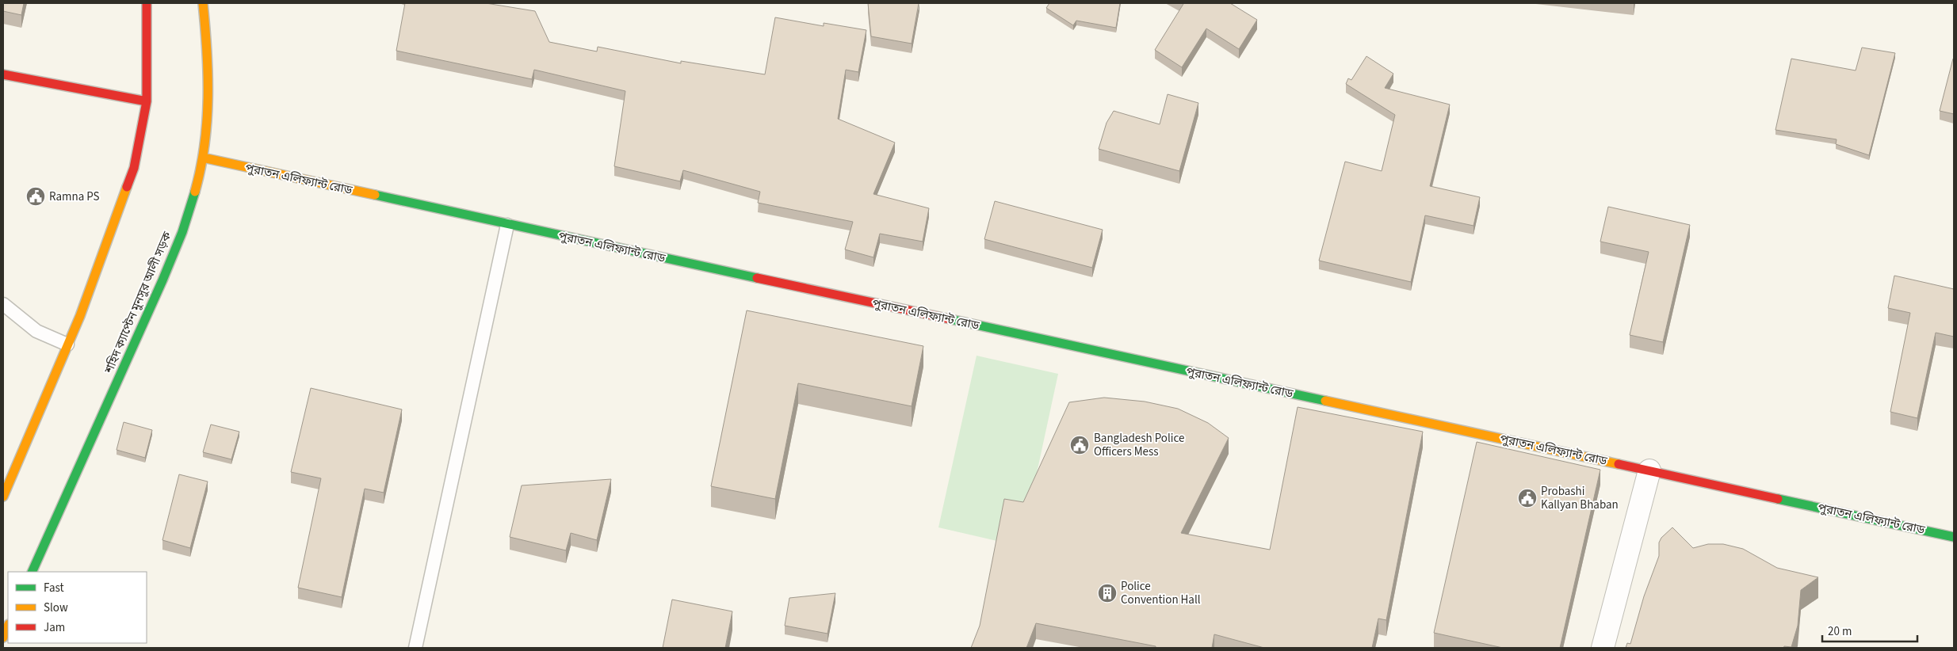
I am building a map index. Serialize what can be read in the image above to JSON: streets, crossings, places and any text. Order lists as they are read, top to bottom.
{
  "streets": {
    "street": ["পুরাতন এলিফ্যান্ট রোড", "শহিদ ক্যাপ্টেন মুনসুর আলী সড়ক"]
  },
  "crossings": [
    ["পুরাতন এলিফ্যান্ট রোড", "শহিদ ক্যাপ্টেন মুনসুর আলী সড়ক"]
  ],
  "places": {
    "public building": ["Ramna PS", "Bangladesh Police Officers Mess", "Probashi Kallyan Bhaban"],
    "building": ["Police Convention Hall"]
  },
  "legend": ["Fast", "Slow", "Jam"],
  "scale_bar": "20 m"
}
